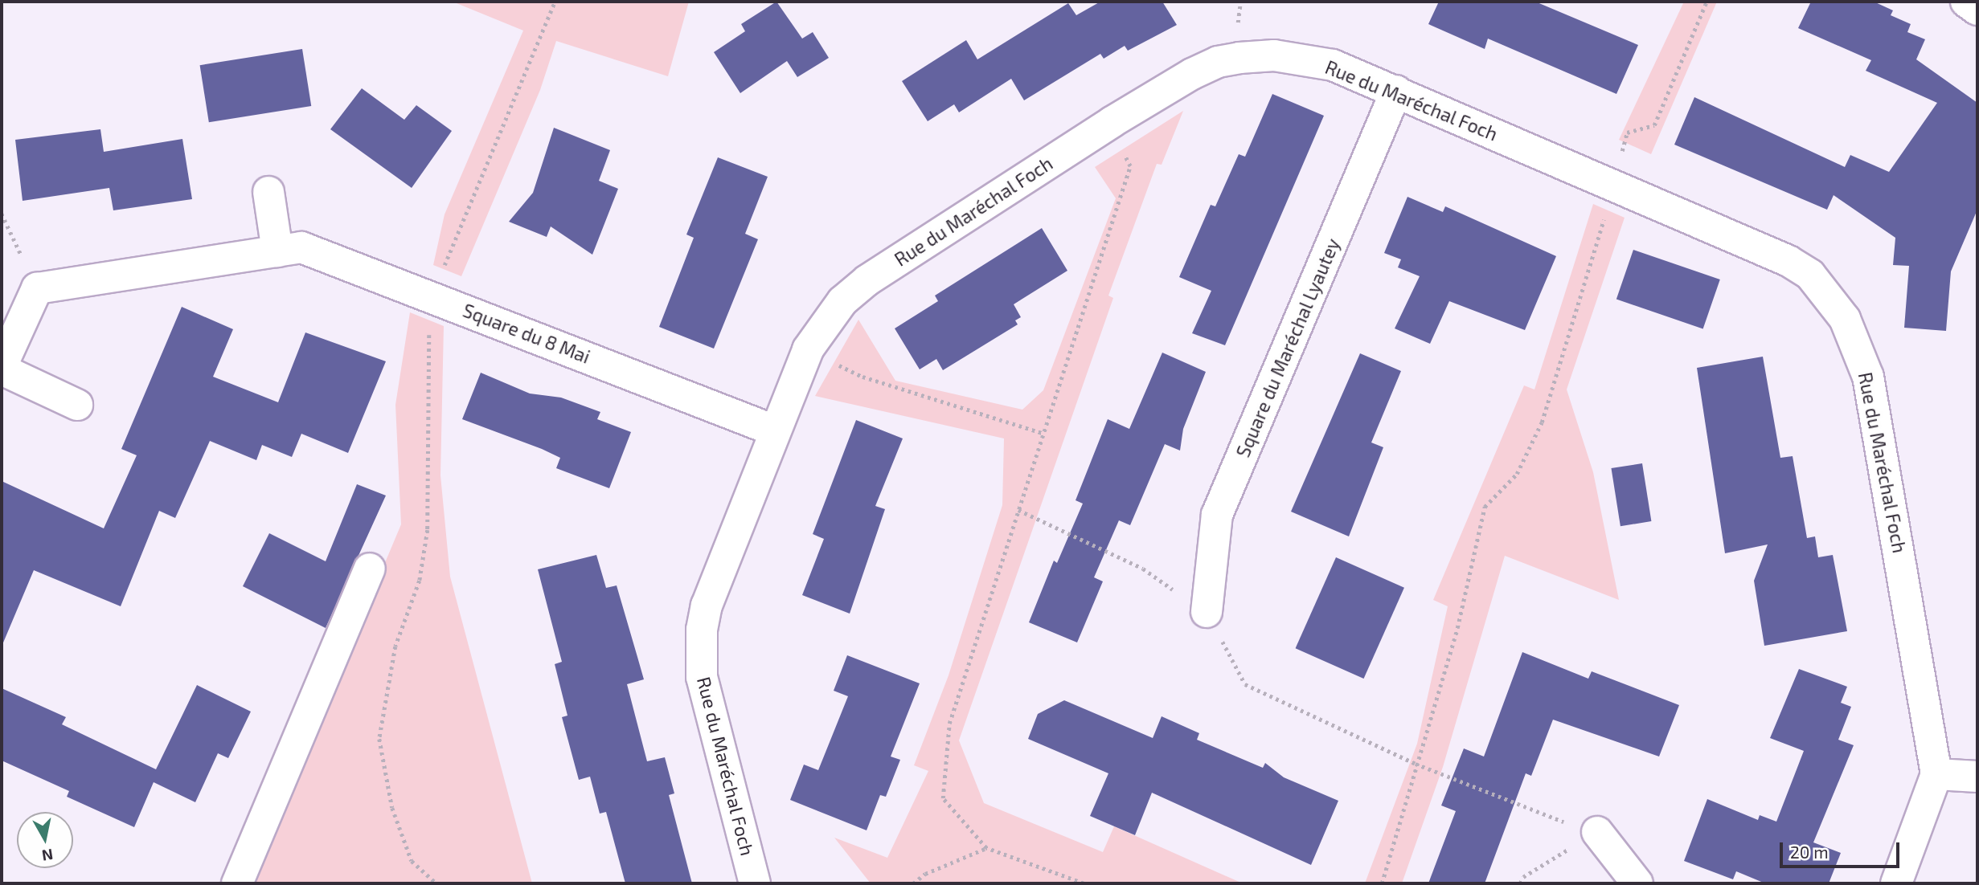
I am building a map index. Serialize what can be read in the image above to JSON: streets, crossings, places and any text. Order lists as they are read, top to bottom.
{
  "streets": {
    "street": ["Rue du Maréchal Foch", "Square du 8 Mai", "Square du Maréchal Lyautey"]
  },
  "crossings": [
    ["Rue du Maréchal Foch", "Square du 8 Mai"],
    ["Rue du Maréchal Foch", "Square du Maréchal Lyautey"]
  ],
  "scale_bar": "20 m",
  "north": "bottom"
}
